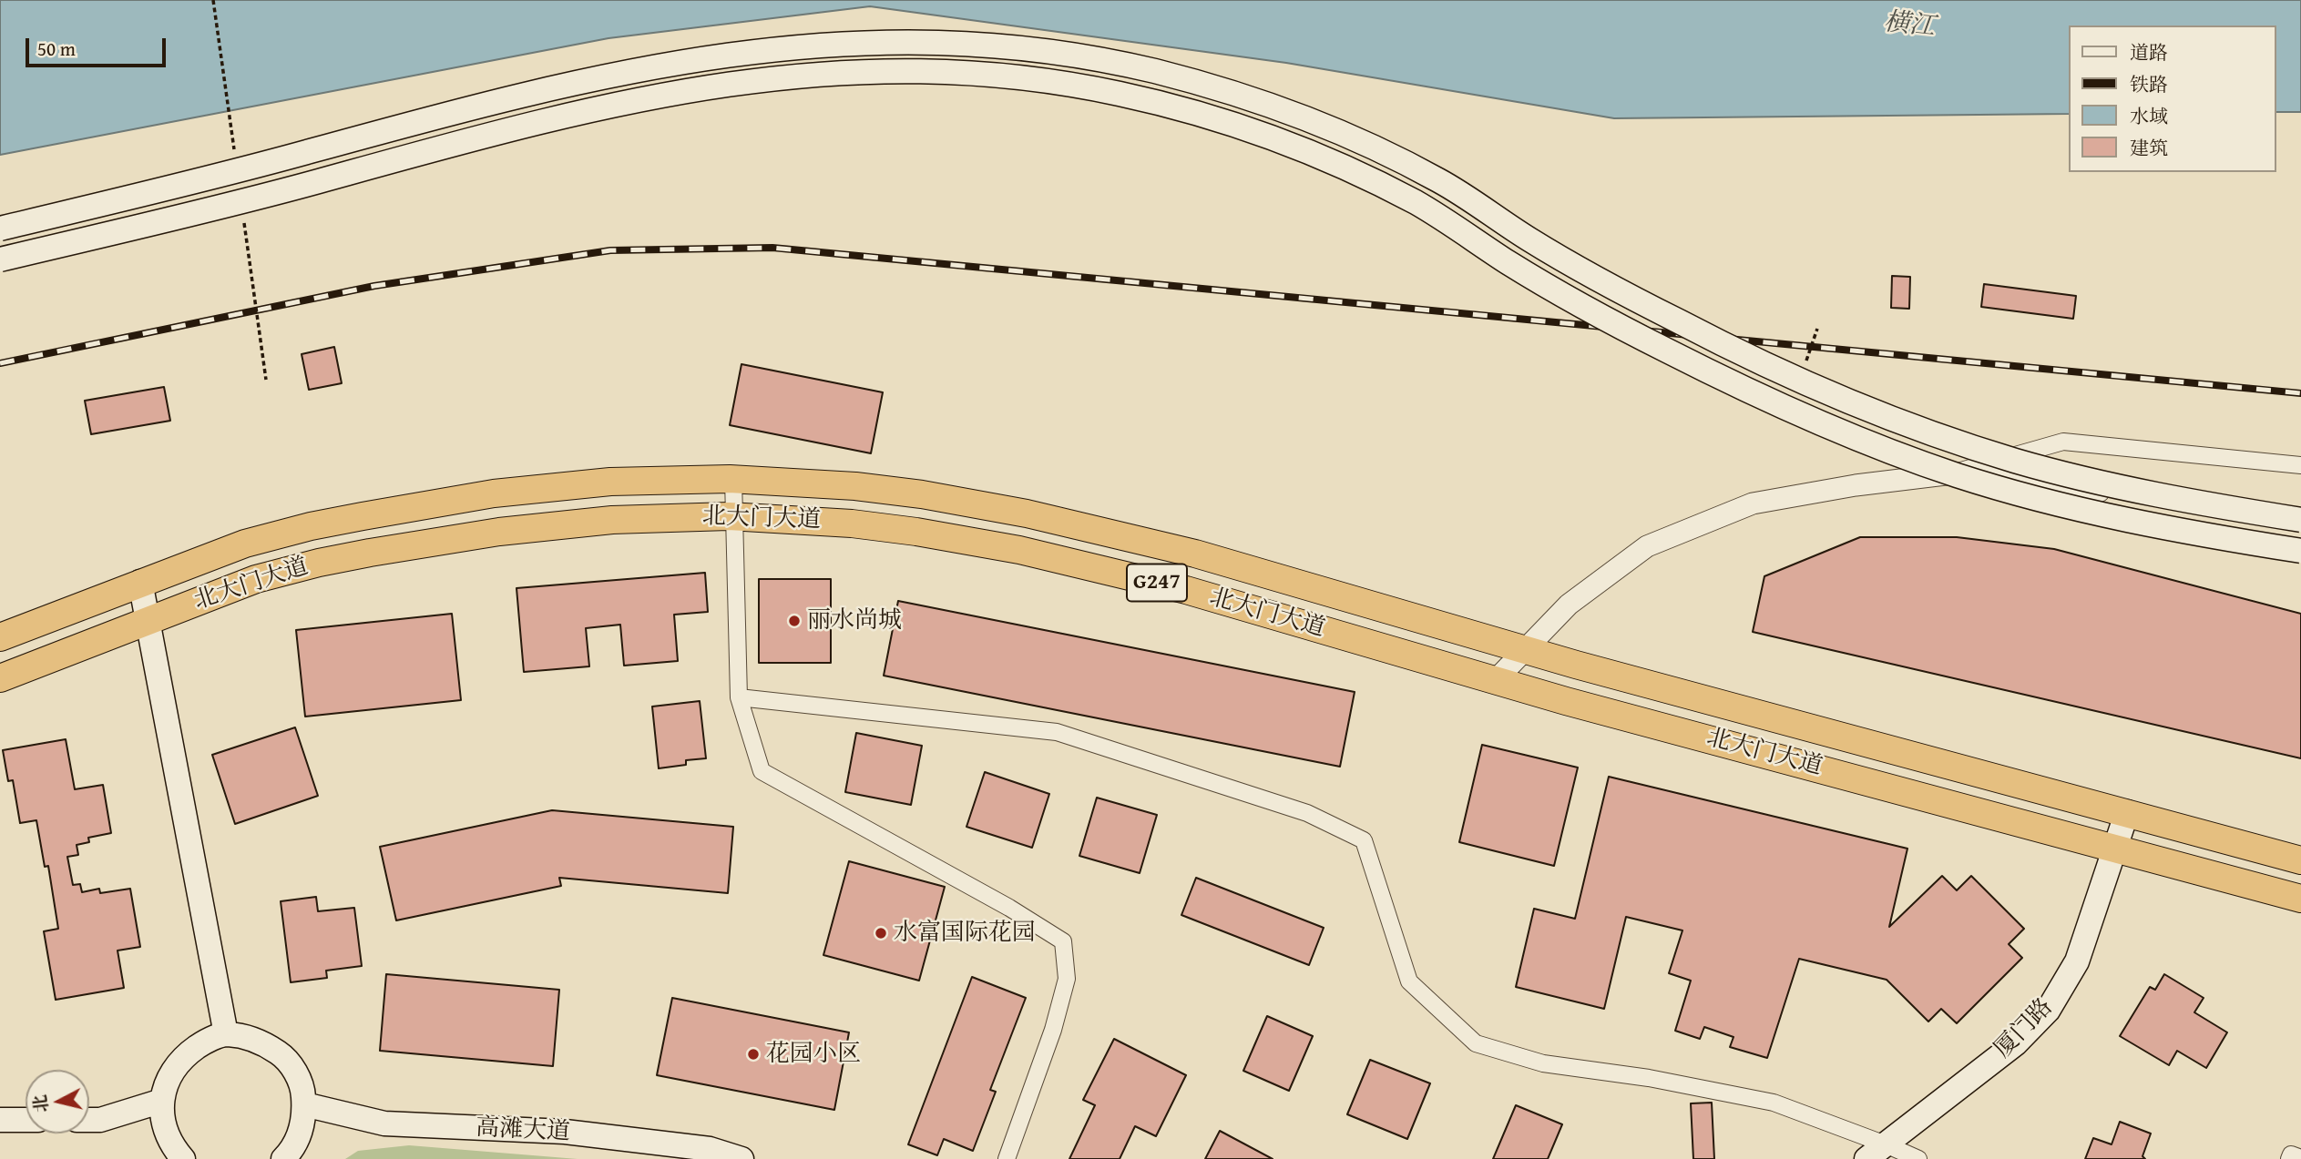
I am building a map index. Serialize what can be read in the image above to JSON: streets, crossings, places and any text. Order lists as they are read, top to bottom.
{
  "streets": {
    "highway": ["北大门大道", "G247"],
    "main road": ["厦门路", "高滩大道"]
  },
  "crossings": [
    ["北大门大道", "厦门路"]
  ],
  "water": ["横江"],
  "places": ["丽水尚城", "水富国际花园", "花园小区"],
  "legend": [
    "道路",
    "铁路",
    "水域",
    "建筑"
  ],
  "scale_bar": "50 m",
  "north": "left"
}
